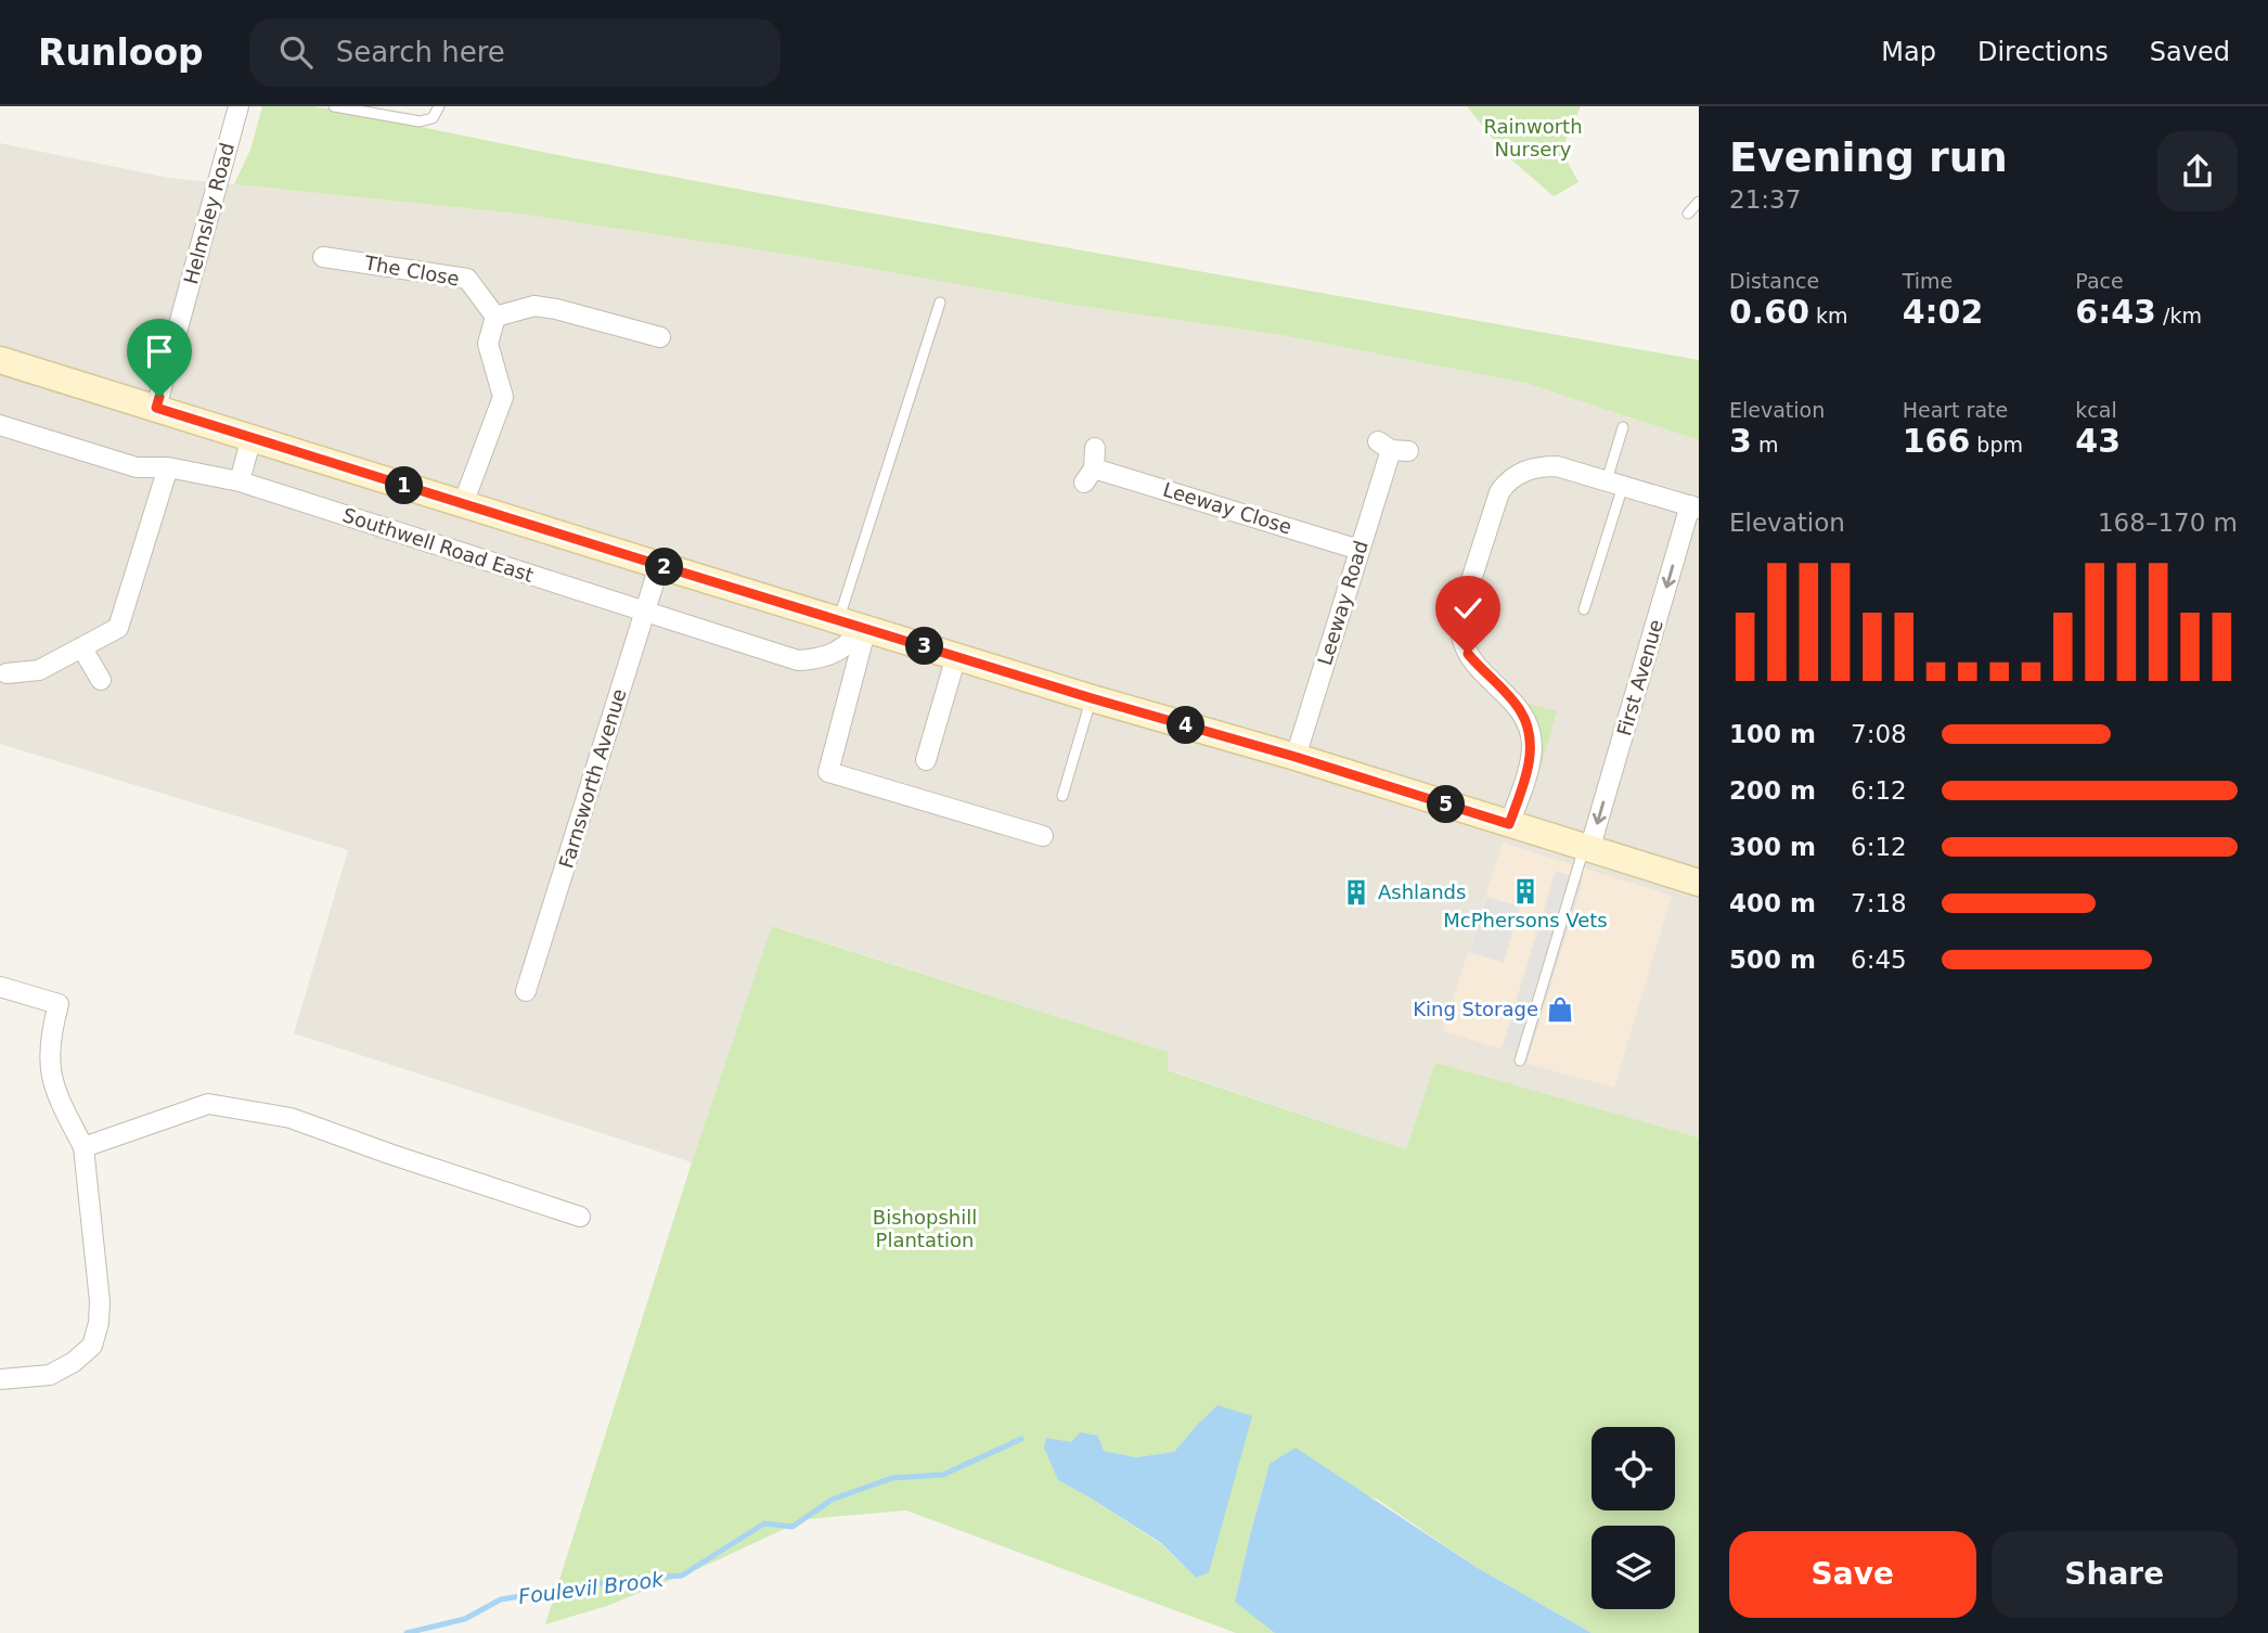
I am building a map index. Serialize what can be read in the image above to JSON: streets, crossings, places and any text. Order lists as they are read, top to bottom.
{
  "streets": {
    "street": [
      "Helmsley Road",
      "The Close",
      "Leeway Close",
      "Southwell Road East",
      "Leeway Road",
      "First Avenue",
      "Farnsworth Avenue"
    ]
  },
  "crossings": [
    ["Leeway Close", "Leeway Road"],
    ["Southwell Road East", "Farnsworth Avenue"]
  ],
  "one_way": ["First Avenue"],
  "water": ["Foulevil Brook"],
  "parks": ["Rainworth Nursery", "Bishopshill Plantation"],
  "places": {
    "building": ["McPhersons Vets", "Ashlands"],
    "shop": ["King Storage"]
  },
  "page": {
    "header": "Runloop",
    "search": "Search here",
    "nav": ["Map", "Directions", "Saved"],
    "heading": ["Evening run", "21:37"],
    "stats": [
      ["Distance", "0.60 km"],
      ["Time", "4:02"],
      ["Pace", "6:43 /km"],
      ["Elevation", "3 m"],
      ["Heart rate", "166 bpm"],
      ["kcal", "43"]
    ],
    "pins": [
      "1",
      "2",
      "3",
      "4",
      "5"
    ],
    "chart": ["Elevation", "168–170 m"],
    "list": [
      {
        "name": "100 m",
        "note": "7:08"
      },
      {
        "name": "200 m",
        "note": "6:12"
      },
      {
        "name": "300 m",
        "note": "6:12"
      },
      {
        "name": "400 m",
        "note": "7:18"
      },
      {
        "name": "500 m",
        "note": "6:45"
      }
    ],
    "buttons": ["Save", "Share"]
  }
}
